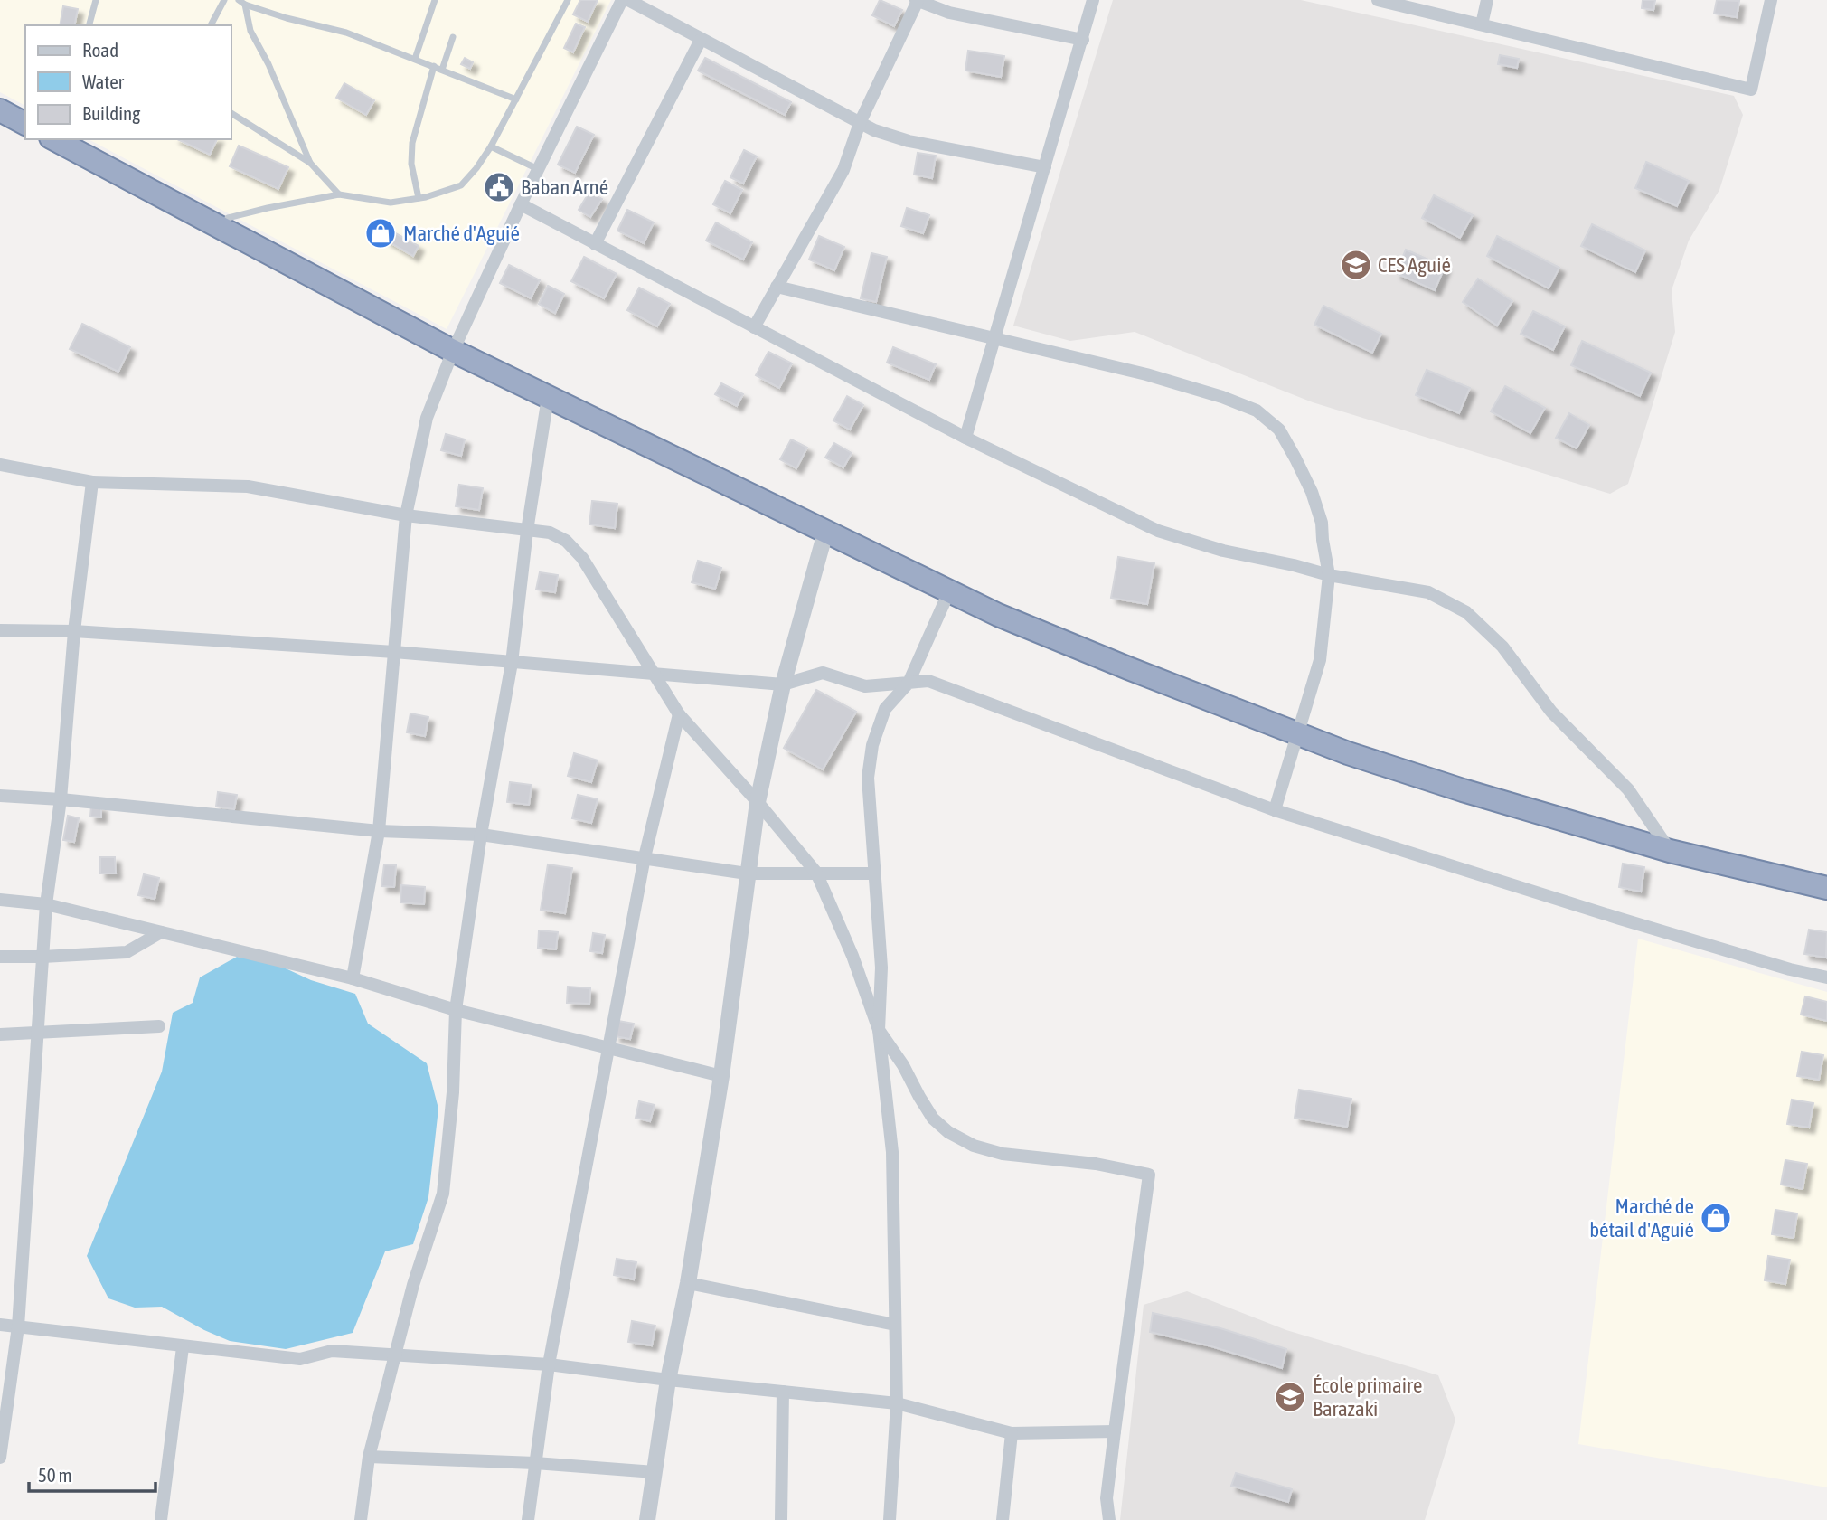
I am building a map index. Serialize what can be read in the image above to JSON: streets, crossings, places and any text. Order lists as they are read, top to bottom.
{
  "places": {
    "public building": ["Baban Arné"],
    "shop": ["Marché d'Aguié", "Marché de bétail d'Aguié"],
    "school or university": ["CES Aguié", "École primaire Barazaki"]
  },
  "legend": ["Road", "Water", "Building"],
  "scale_bar": "50 m"
}
